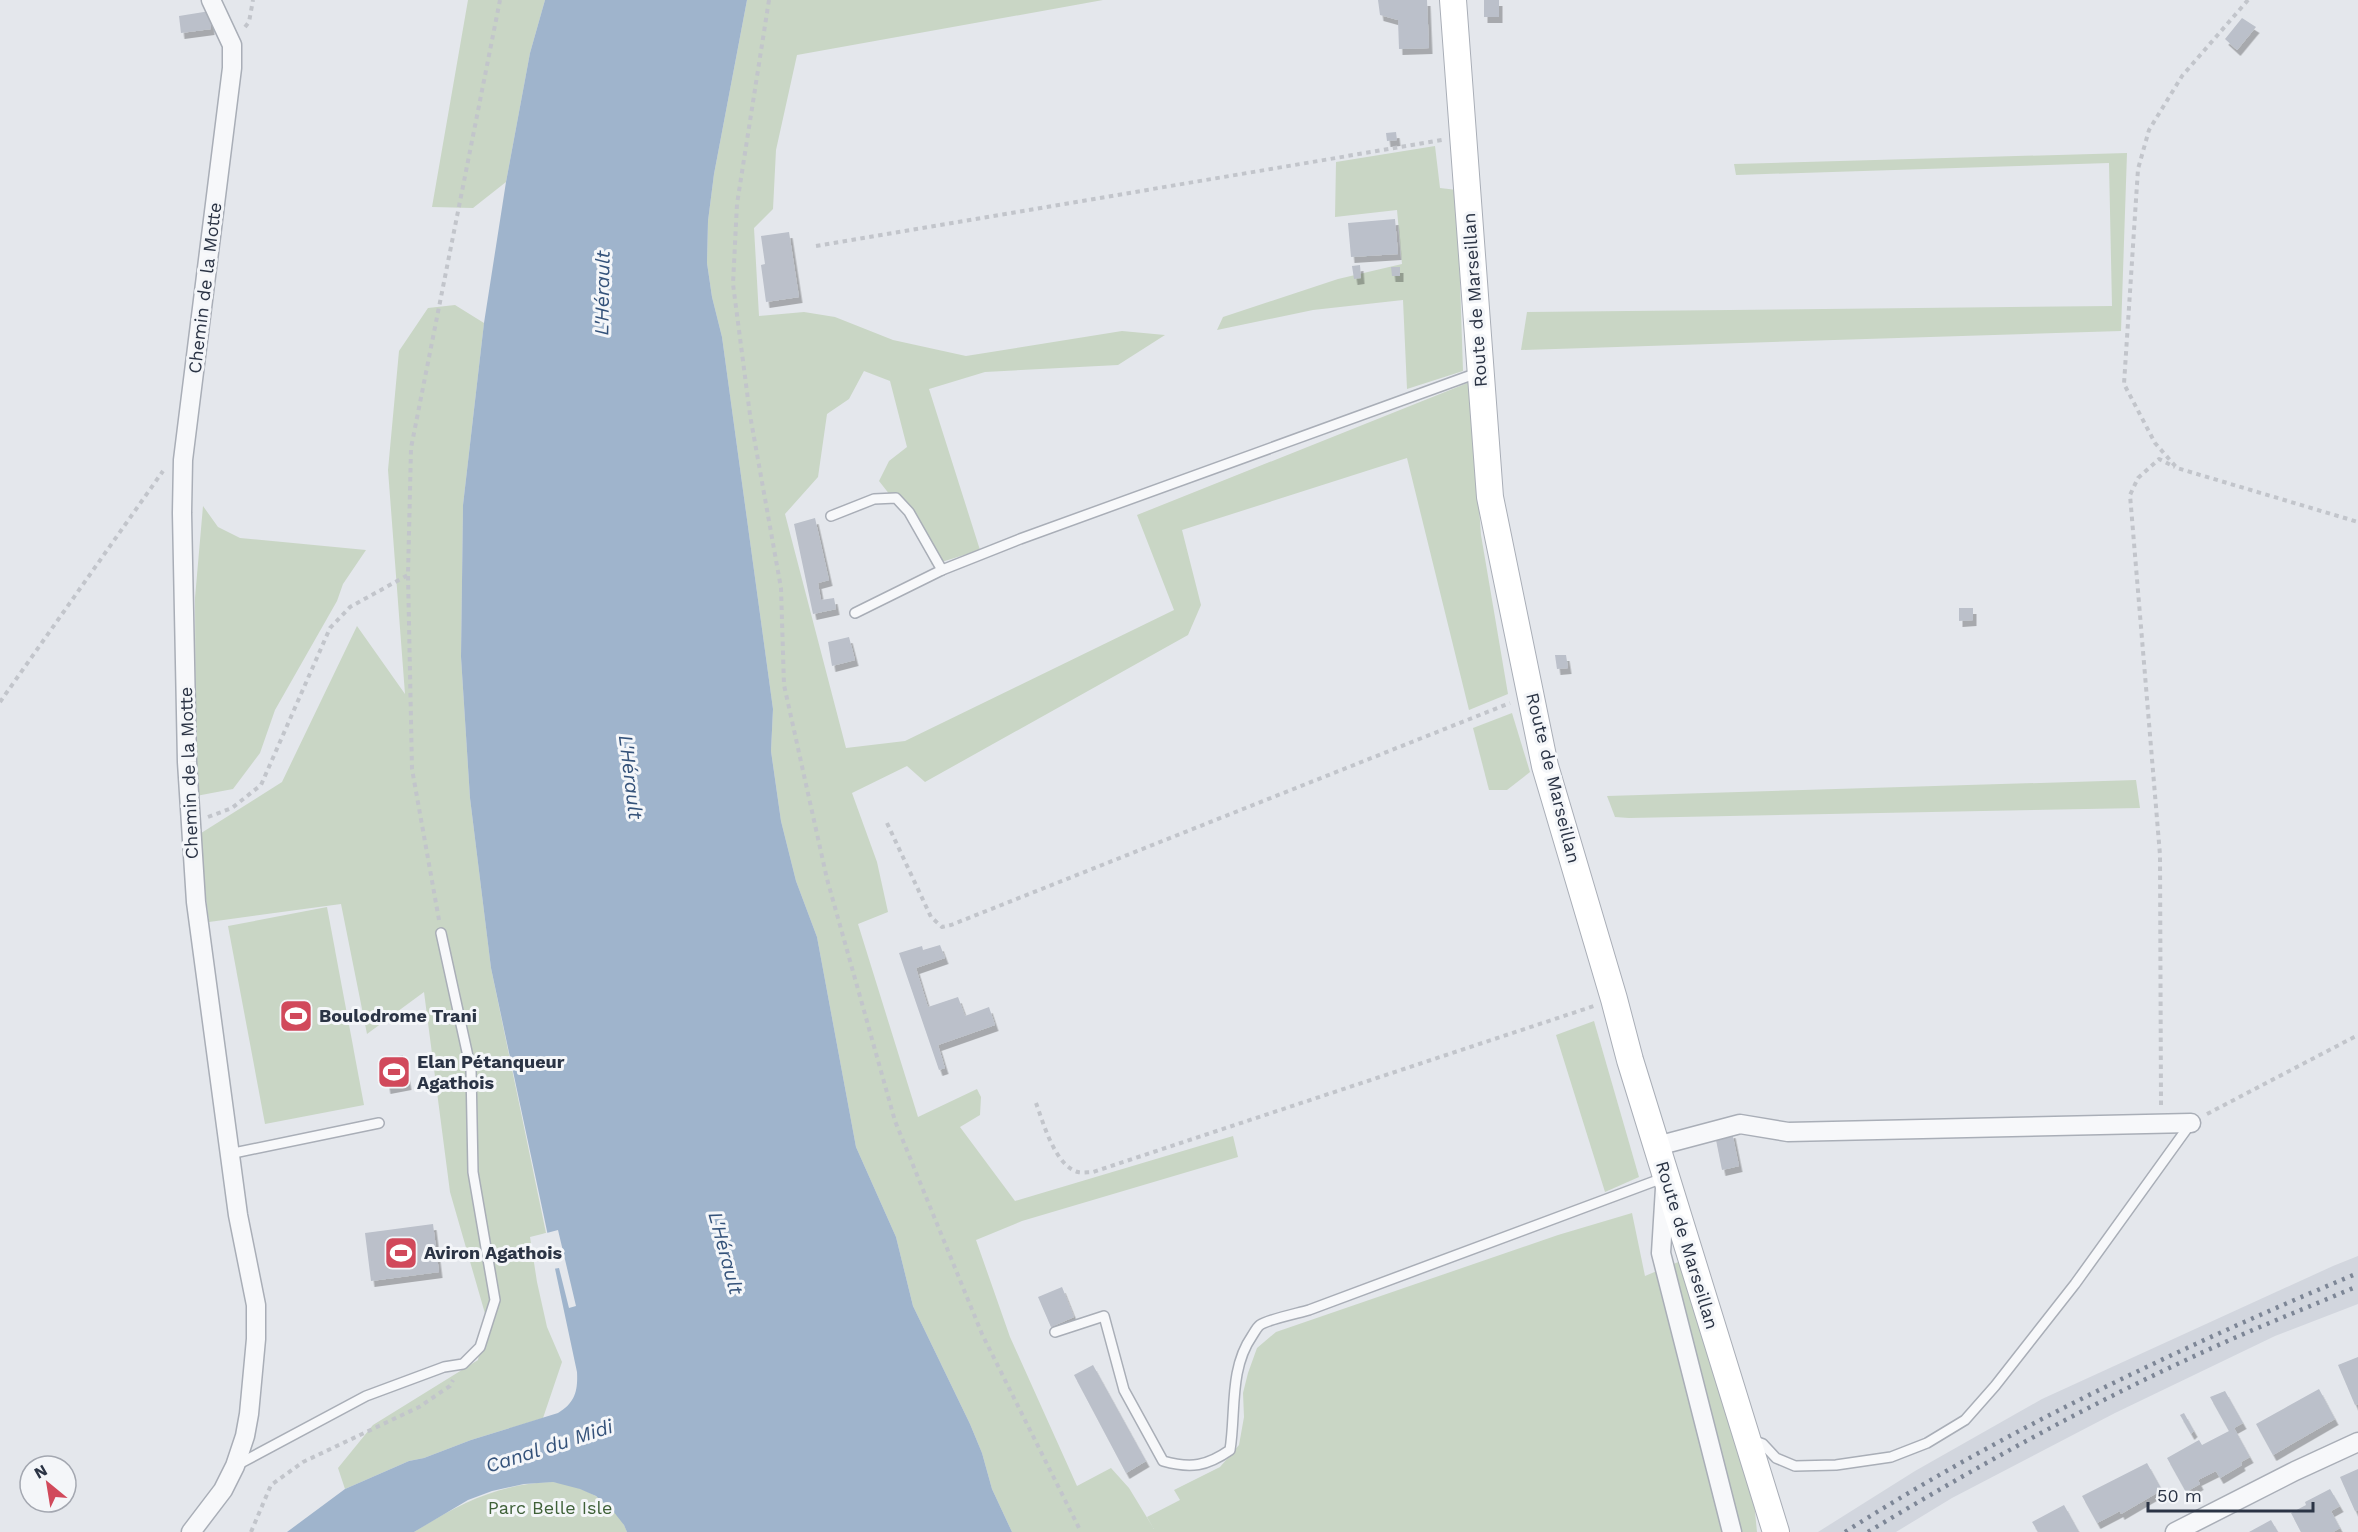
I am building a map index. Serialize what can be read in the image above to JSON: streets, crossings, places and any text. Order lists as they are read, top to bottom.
{
  "streets": {
    "main road": ["Route de Marseillan"],
    "street": ["Chemin de la Motte"]
  },
  "water": ["L'Hérault", "Canal du Midi"],
  "parks": ["Parc Belle Isle"],
  "places": {
    "sports": ["Boulodrome Trani", "Elan Pétanqueur Agathois", "Aviron Agathois"]
  },
  "scale_bar": "50 m",
  "north": "top left"
}
